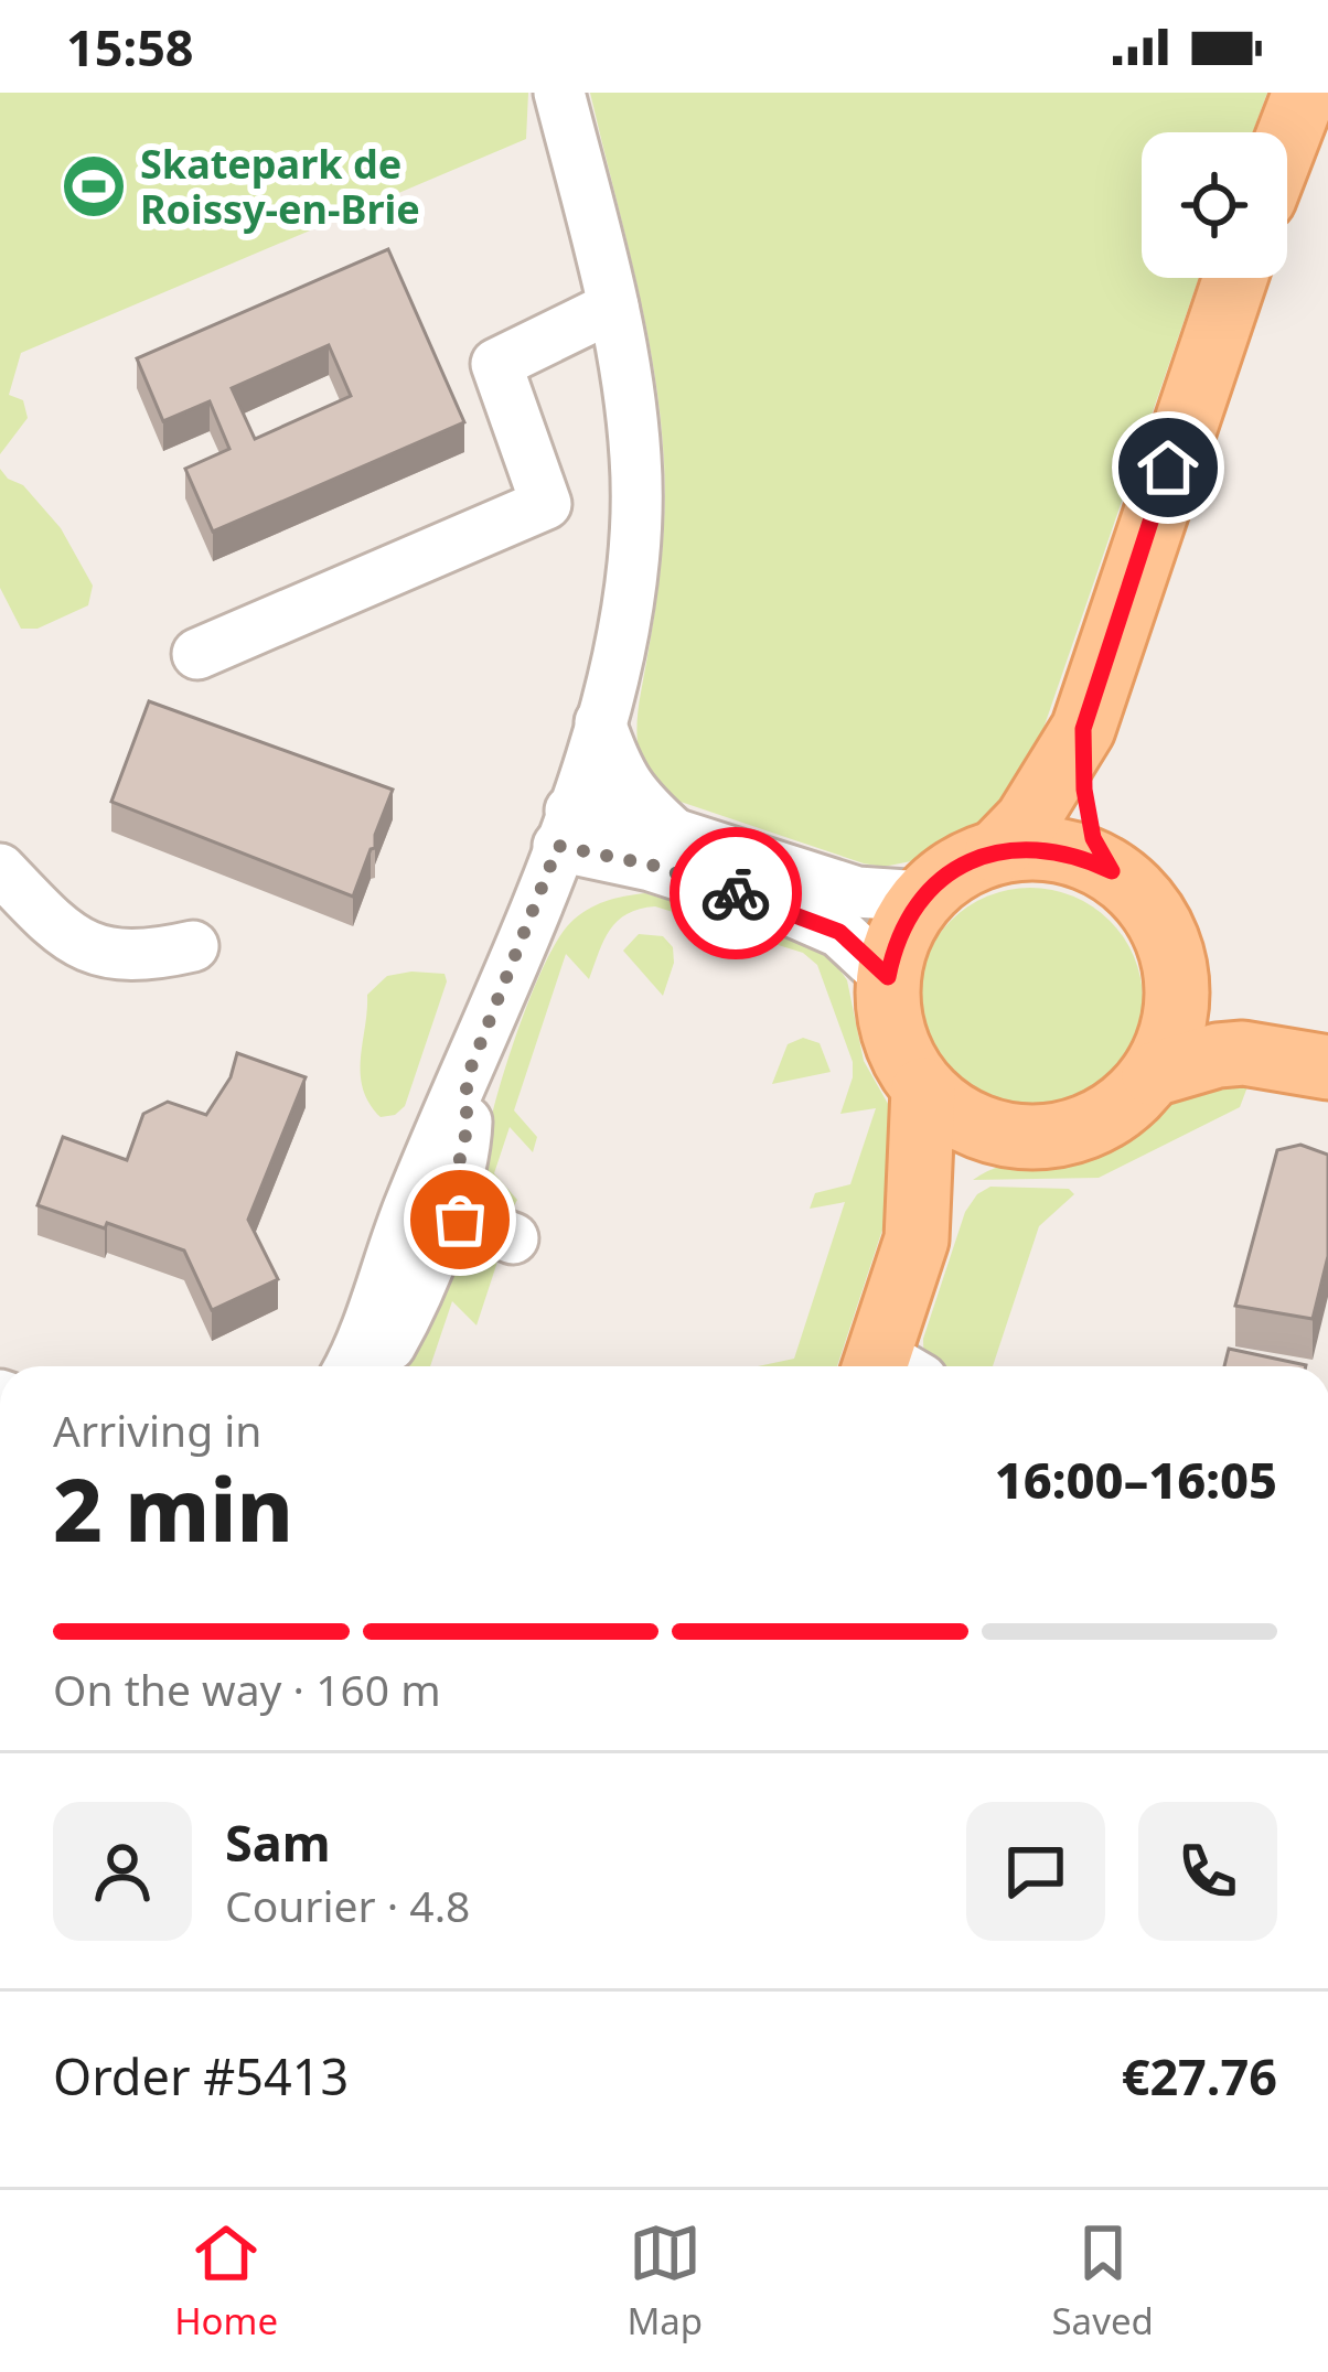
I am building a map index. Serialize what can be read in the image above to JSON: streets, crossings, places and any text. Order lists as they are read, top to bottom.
{
  "places": {
    "sports": ["Skatepark de Roissy-en-Brie"]
  },
  "page": {
    "status": "15:58",
    "heading": ["2 min", "Arriving in", "16:00–16:05"],
    "panel": [
      "Sam",
      "Courier · 4.8",
      "Order #5413",
      "€27.76"
    ],
    "bar": "On the way · 160 m",
    "tabs": ["Home", "Map", "Saved"]
  }
}
